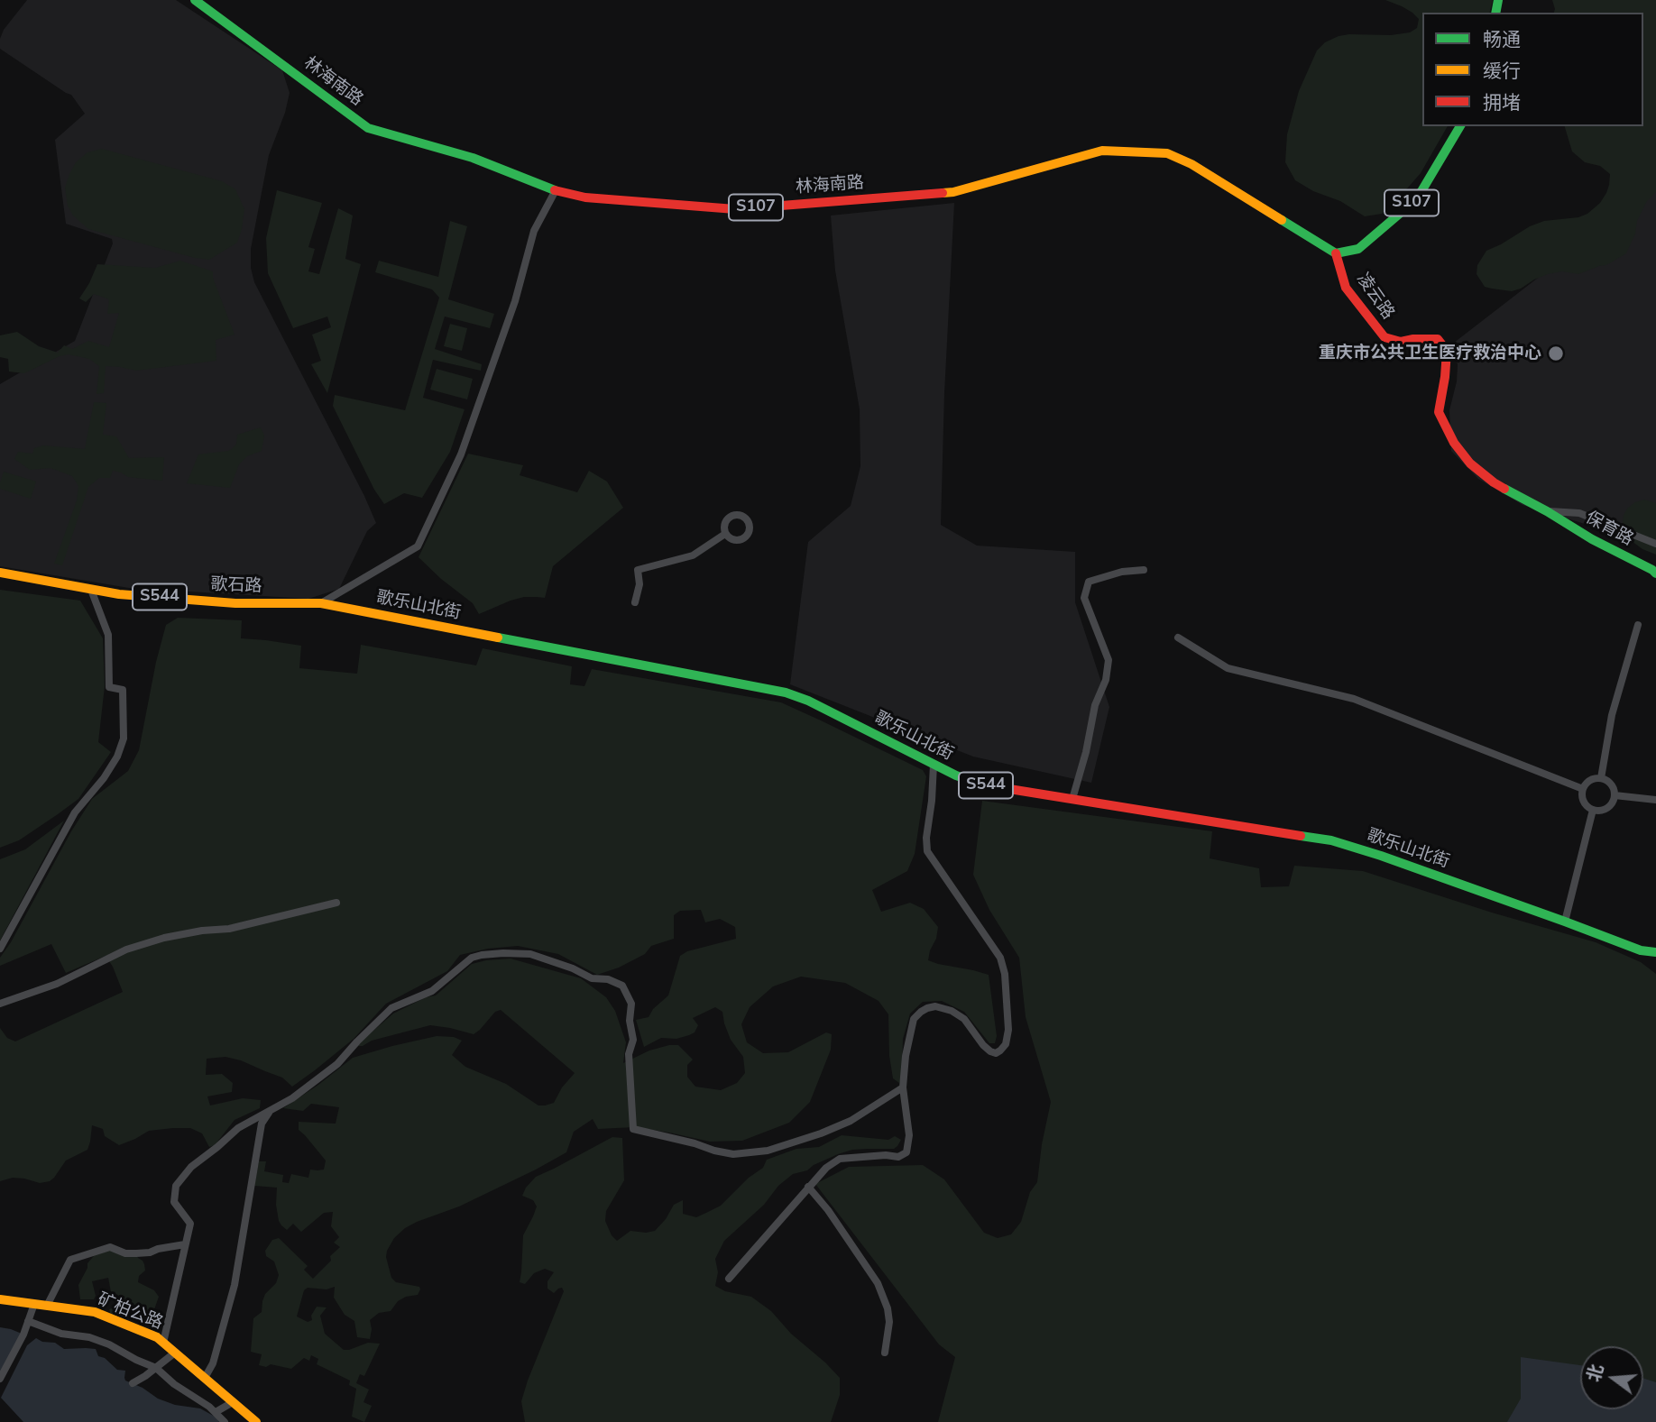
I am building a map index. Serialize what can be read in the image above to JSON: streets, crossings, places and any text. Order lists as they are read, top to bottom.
{
  "streets": {
    "main road": [
      "林海南路",
      "S107",
      "凌云路",
      "保育路",
      "歌石路",
      "S544",
      "歌乐山北街",
      "矿柏公路"
    ]
  },
  "crossings": [
    ["林海南路", "凌云路"],
    ["凌云路", "保育路"],
    ["歌石路", "歌乐山北街"]
  ],
  "places": ["重庆市公共卫生医疗救治中心"],
  "legend": ["畅通", "缓行", "拥堵"],
  "north": "left"
}
